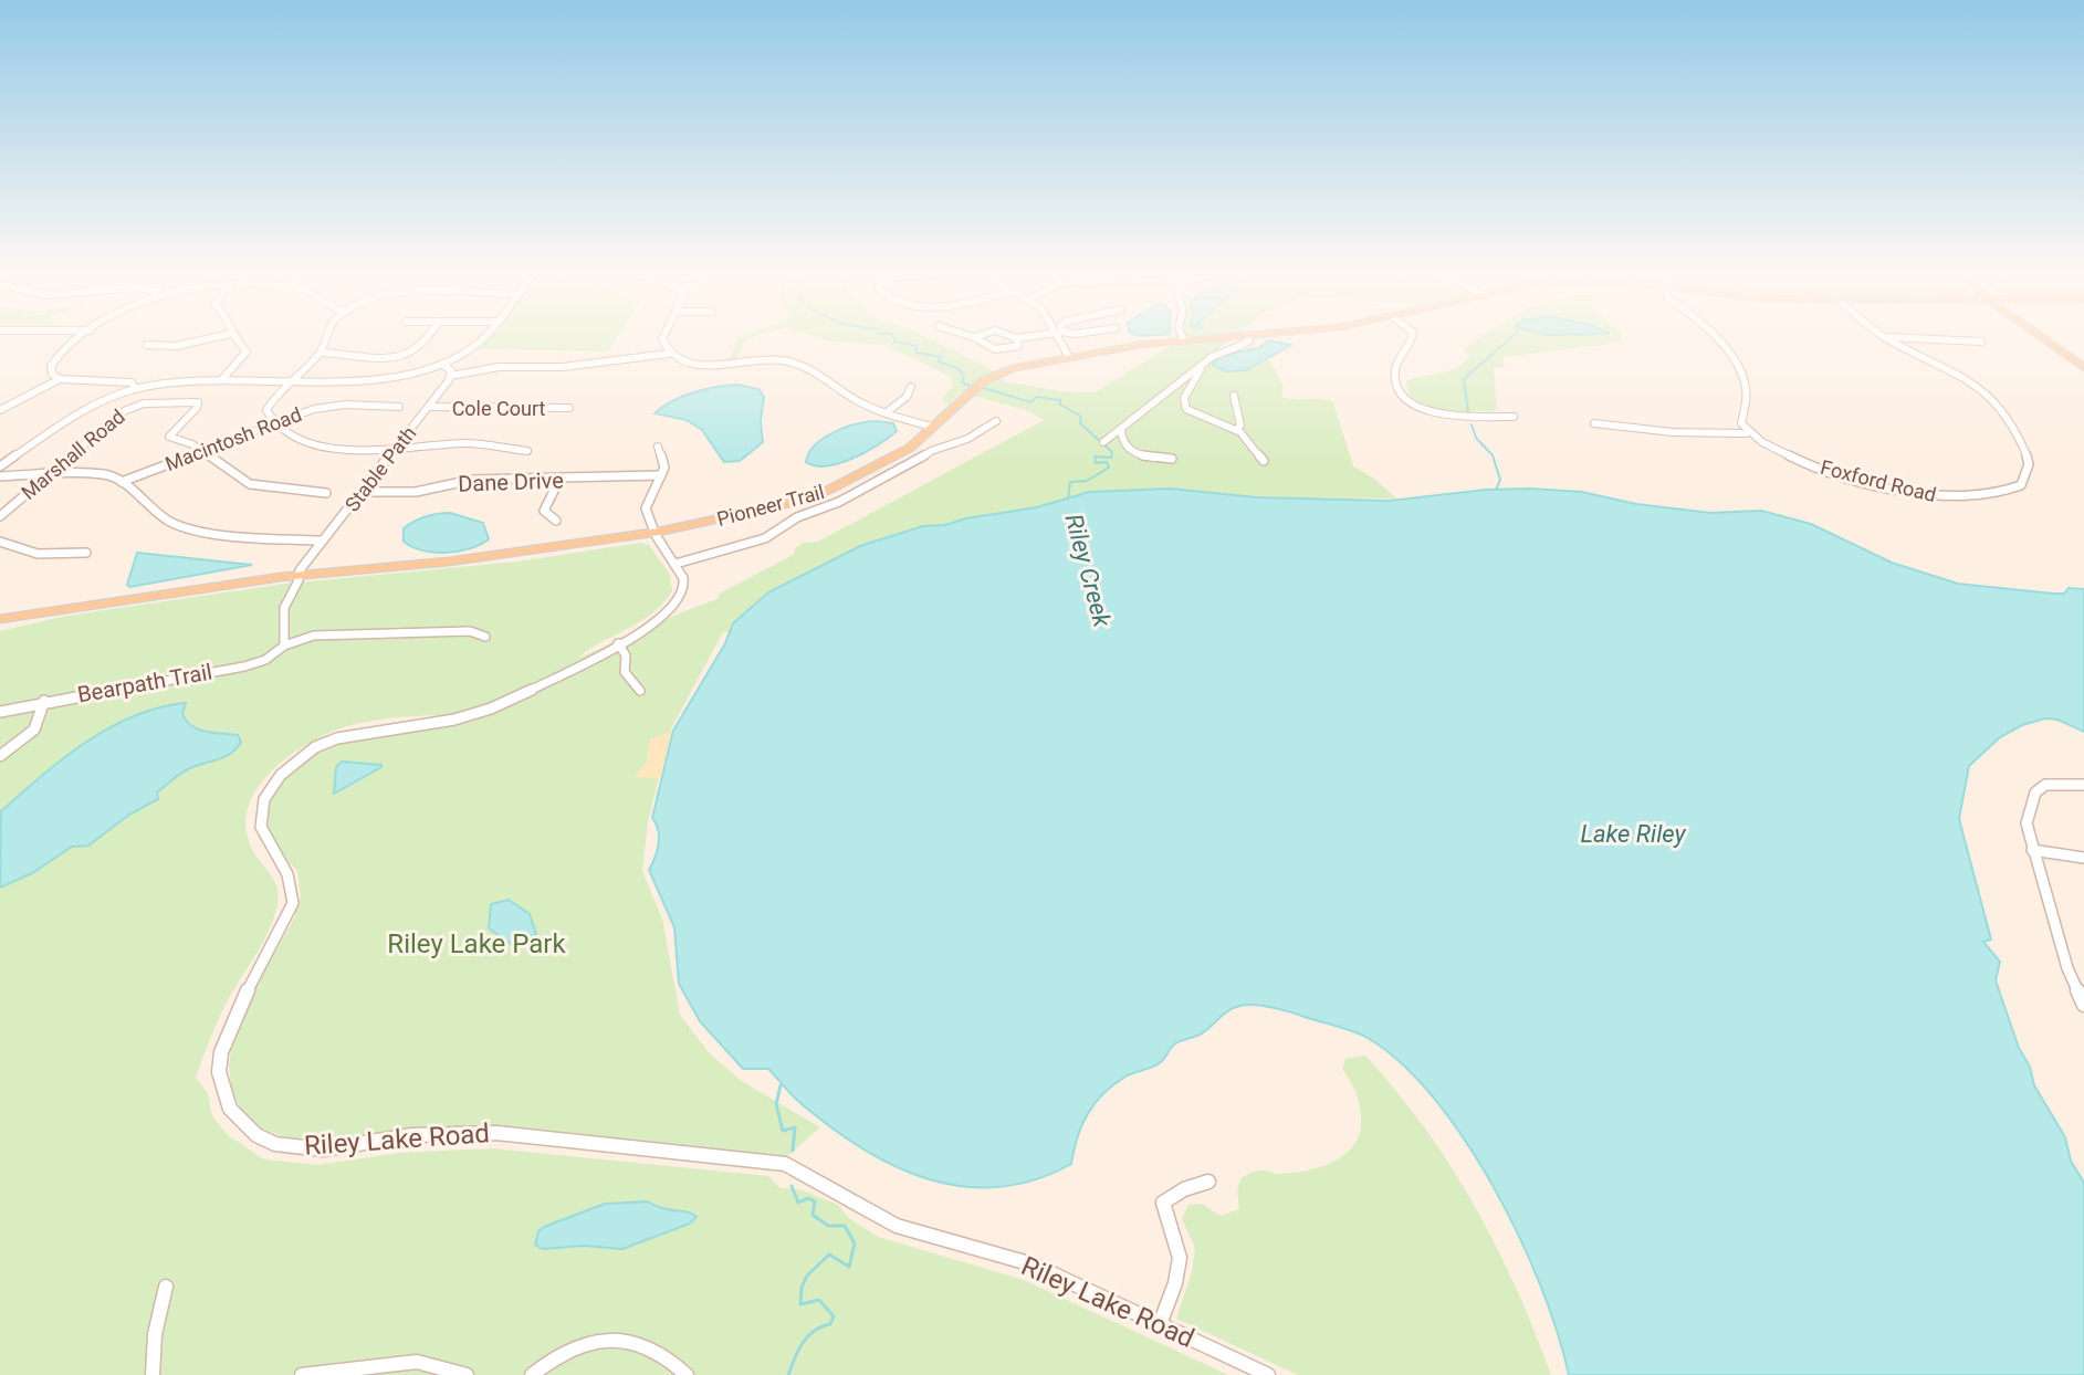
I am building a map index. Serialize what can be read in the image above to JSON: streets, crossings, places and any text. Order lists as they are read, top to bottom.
{
  "streets": {
    "main road": ["Pioneer Trail"],
    "street": [
      "Cole Court",
      "Macintosh Road",
      "Marshall Road",
      "Stable Path",
      "Foxford Road",
      "Dane Drive",
      "Bearpath Trail",
      "Riley Lake Road"
    ]
  },
  "crossings": [
    ["Cole Court", "Stable Path"],
    ["Macintosh Road", "Marshall Road"],
    ["Stable Path", "Dane Drive"],
    ["Stable Path", "Pioneer Trail"]
  ],
  "water": ["Riley Creek", "Lake Riley"],
  "parks": ["Riley Lake Park"]
}
